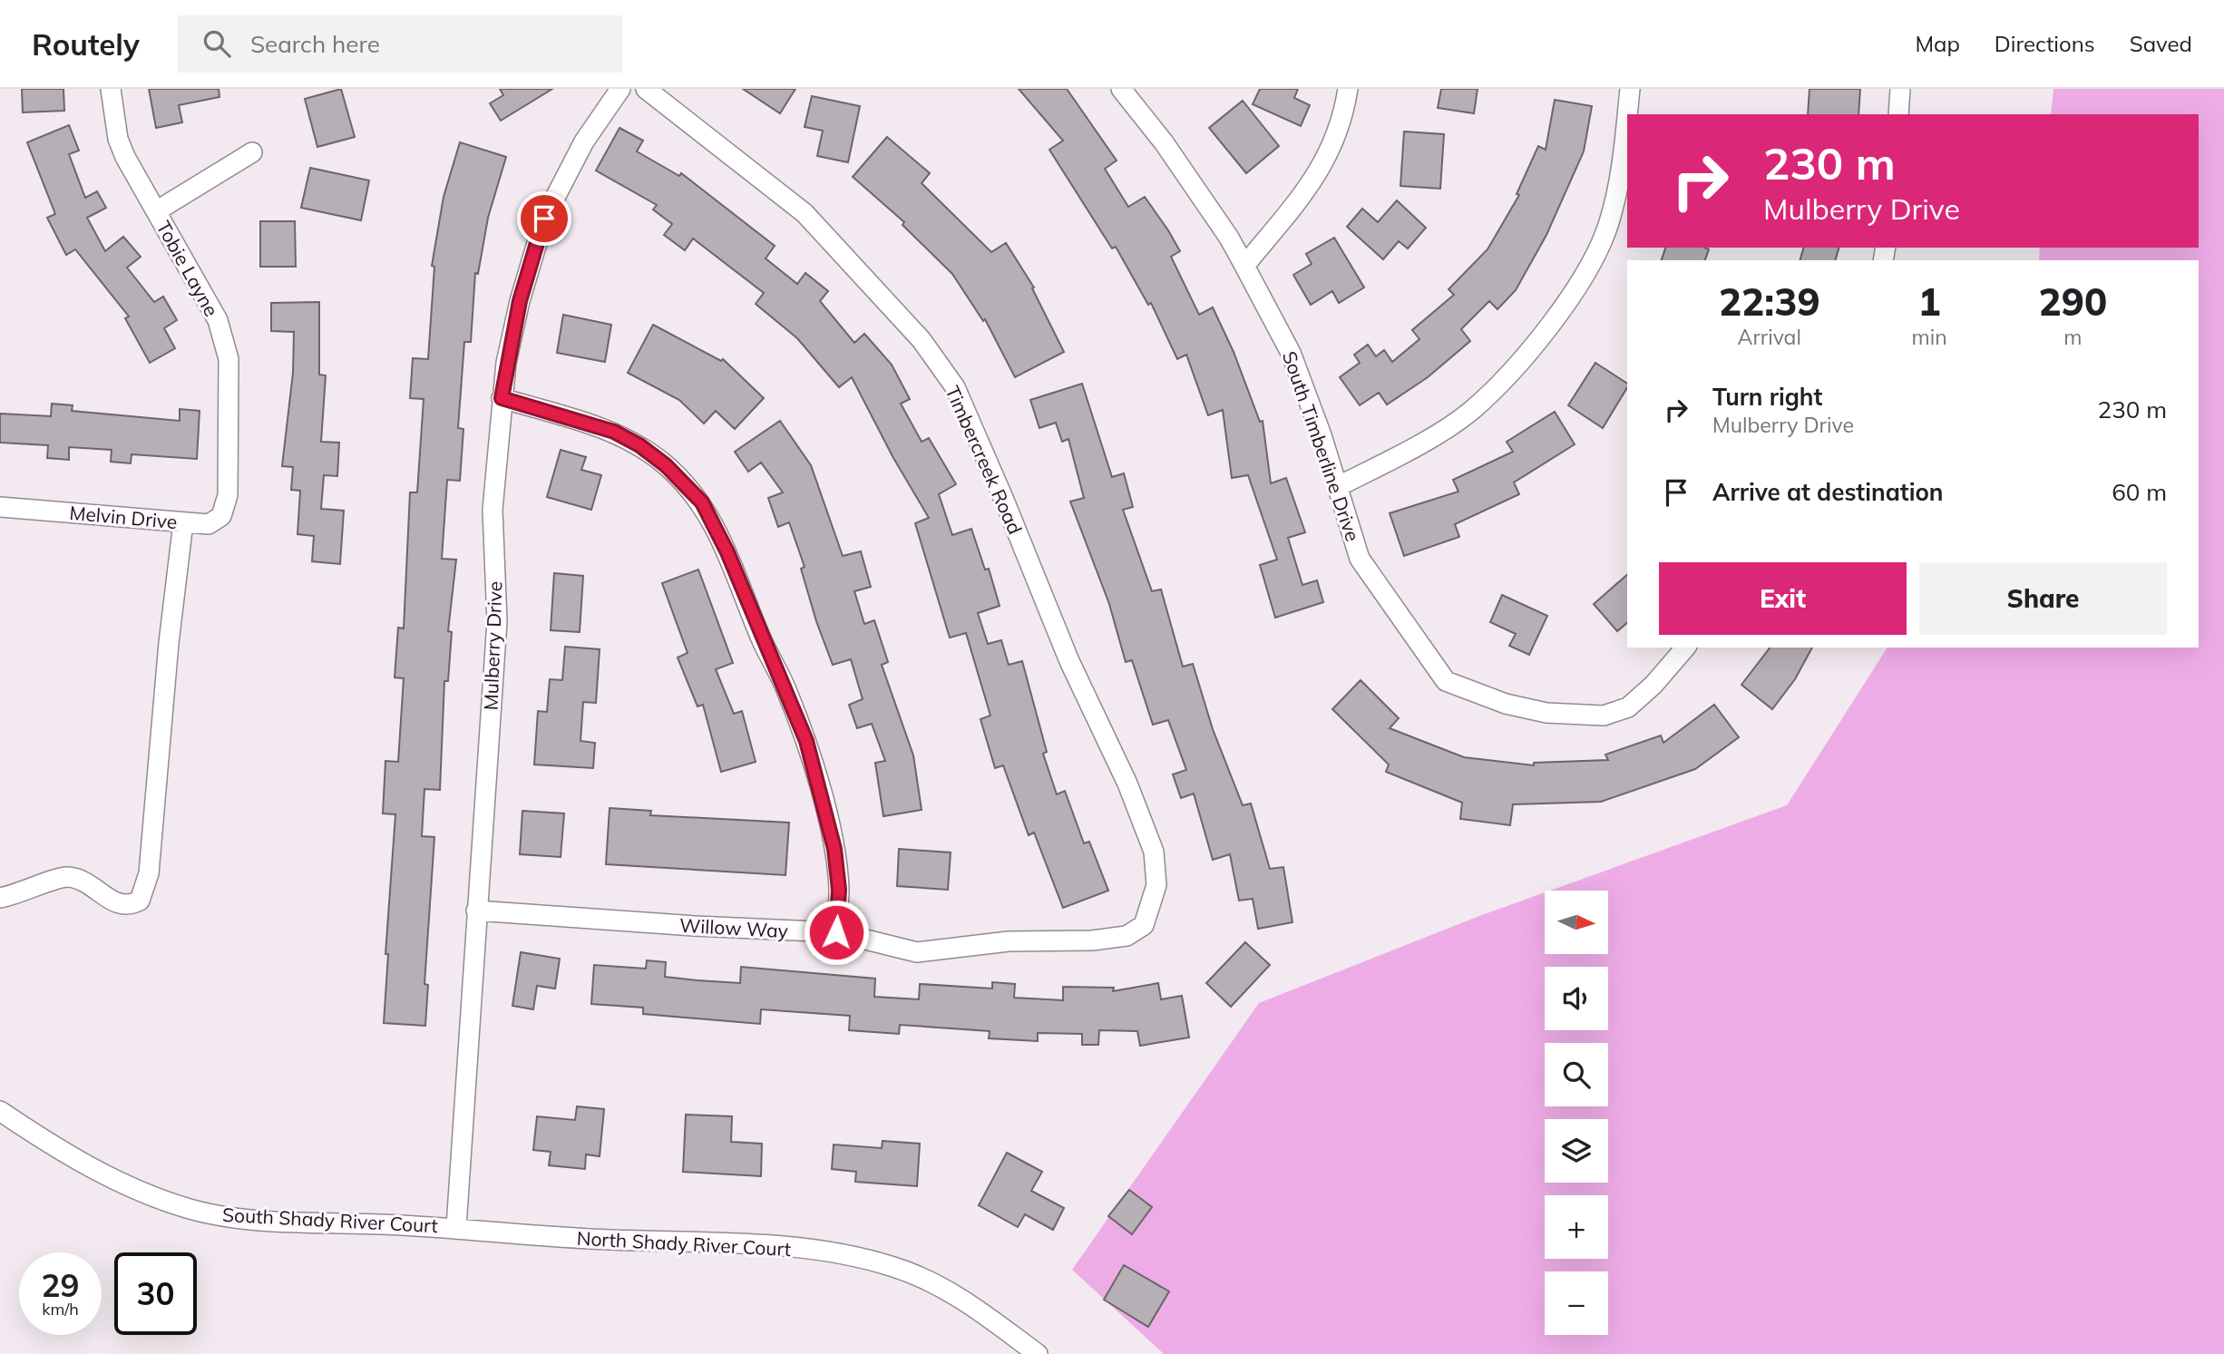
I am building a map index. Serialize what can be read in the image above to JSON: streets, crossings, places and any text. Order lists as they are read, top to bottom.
{
  "streets": {
    "street": [
      "Tobie Layne",
      "South Timberline Drive",
      "Timbercreek Road",
      "Melvin Drive",
      "Mulberry Drive",
      "Willow Way",
      "South Shady River Court",
      "North Shady River Court"
    ]
  },
  "crossings": [
    ["Tobie Layne", "Melvin Drive"],
    ["Timbercreek Road", "Willow Way"],
    ["Mulberry Drive", "Willow Way"],
    ["Mulberry Drive", "South Shady River Court"],
    ["Mulberry Drive", "North Shady River Court"],
    ["South Shady River Court", "North Shady River Court"]
  ],
  "north": "right",
  "page": {
    "header": "Routely",
    "search": "Search here",
    "nav": ["Map", "Directions", "Saved"],
    "turn": ["230 m", "Mulberry Drive"],
    "eta": [
      "22:39",
      "Arrival",
      "1",
      "min",
      "290",
      "m"
    ],
    "list": [
      {
        "name": "Turn right",
        "note": "Mulberry Drive",
        "value": "230 m"
      },
      {
        "name": "Arrive at destination",
        "value": "60 m"
      }
    ],
    "buttons": ["Exit", "Share"],
    "map_buttons": ["+", "−"],
    "speed": "29 km/h",
    "limit": "30"
  }
}
